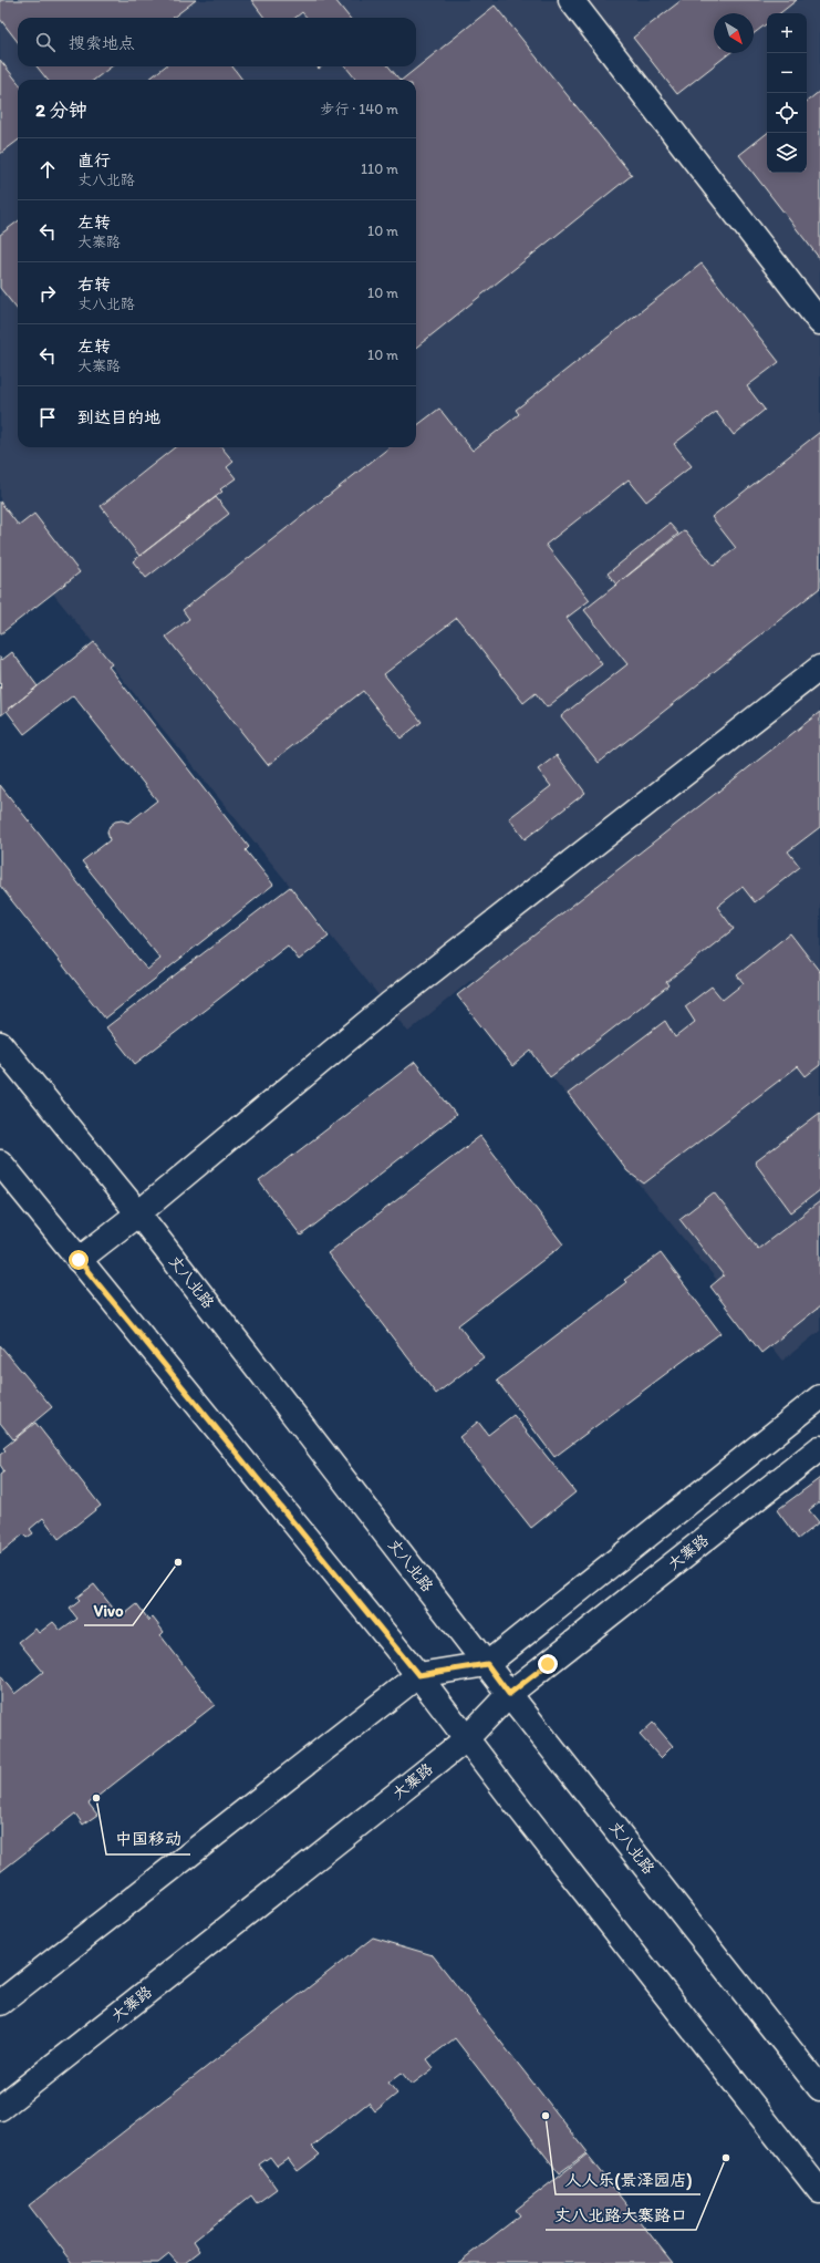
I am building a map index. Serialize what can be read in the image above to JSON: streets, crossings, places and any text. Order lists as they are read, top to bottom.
{
  "streets": {
    "main road": ["丈八北路", "大寨路"]
  },
  "crossings": [
    ["丈八北路", "大寨路"]
  ],
  "places": [
    "Vivo",
    "中国移动",
    "人人乐(景泽园店)",
    "丈八北路大寨路口"
  ],
  "north": "bottom right",
  "page": {
    "map_buttons": ["+", "−"],
    "search": "搜索地点",
    "heading": ["2 分钟", "步行 · 140 m"],
    "list": [
      ["直行", "丈八北路", "110 m"],
      ["左转", "大寨路", "10 m"],
      ["右转", "丈八北路", "10 m"],
      ["左转", "大寨路", "10 m"],
      "到达目的地"
    ]
  }
}
